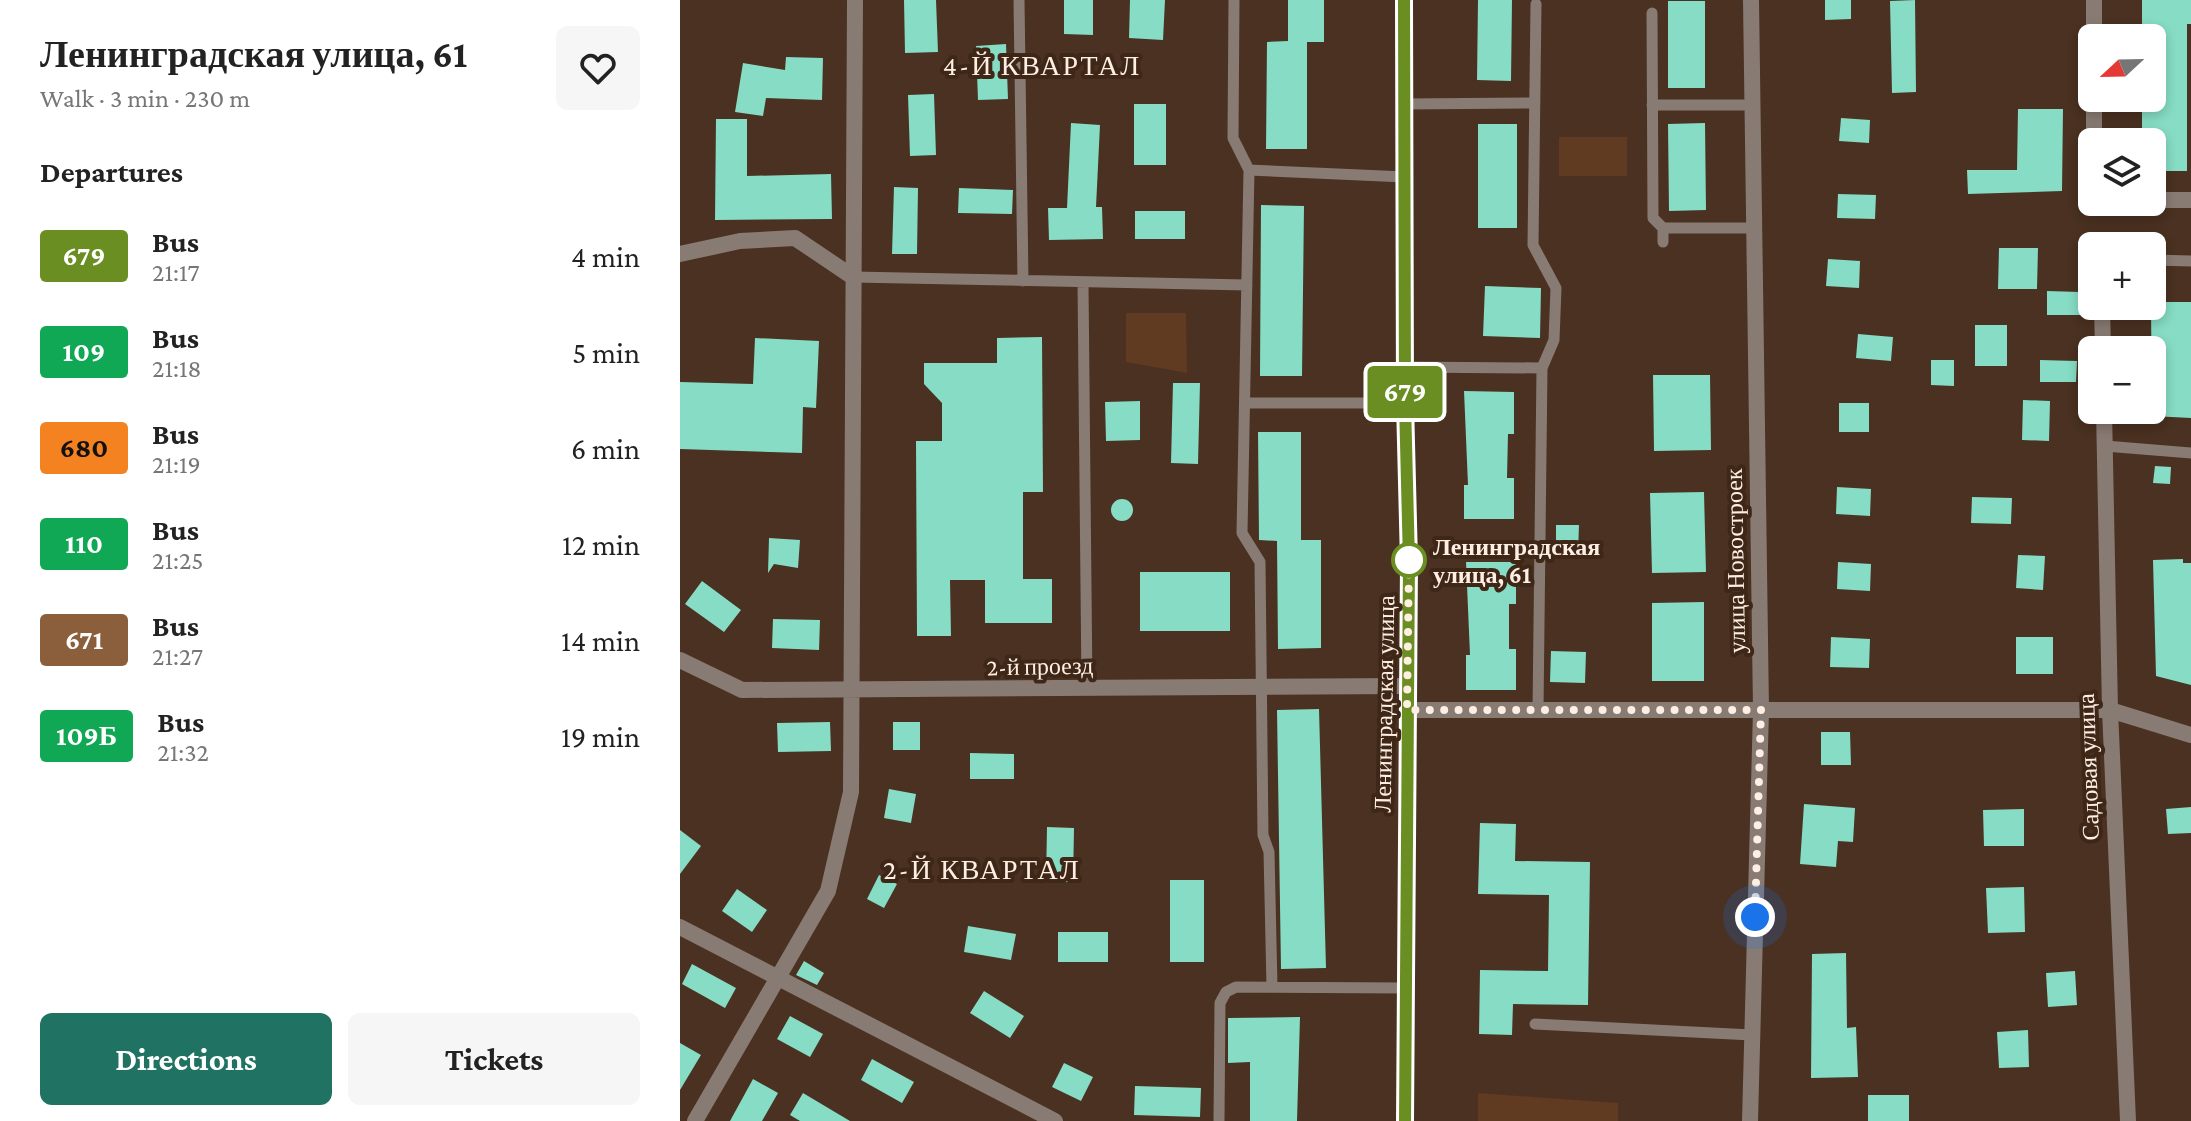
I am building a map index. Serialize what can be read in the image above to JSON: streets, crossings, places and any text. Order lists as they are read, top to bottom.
{
  "streets": {
    "main road": ["Ленинградская улица"],
    "street": ["улица Новостроек", "2-й проезд", "Садовая улица"]
  },
  "crossings": [
    ["2-й проезд", "Ленинградская улица"]
  ],
  "districts": ["4-Й КВАРТАЛ", "2-Й КВАРТАЛ"],
  "places": ["Ленинградская улица, 61"],
  "lines": ["bus line 679"],
  "north": "left",
  "page": {
    "heading": [
      ["Ленинградская улица, 61", "Walk · 3 min · 230 m"],
      "Departures"
    ],
    "on_map": "679",
    "map_buttons": ["+", "−"],
    "list": [
      {
        "mark": "679",
        "name": "Bus",
        "note": "21:17",
        "value": "4 min"
      },
      {
        "mark": "109",
        "name": "Bus",
        "note": "21:18",
        "value": "5 min"
      },
      {
        "mark": "680",
        "name": "Bus",
        "note": "21:19",
        "value": "6 min"
      },
      {
        "mark": "110",
        "name": "Bus",
        "note": "21:25",
        "value": "12 min"
      },
      {
        "mark": "671",
        "name": "Bus",
        "note": "21:27",
        "value": "14 min"
      },
      {
        "mark": "109Б",
        "name": "Bus",
        "note": "21:32",
        "value": "19 min"
      }
    ],
    "buttons": ["Directions", "Tickets"]
  }
}
